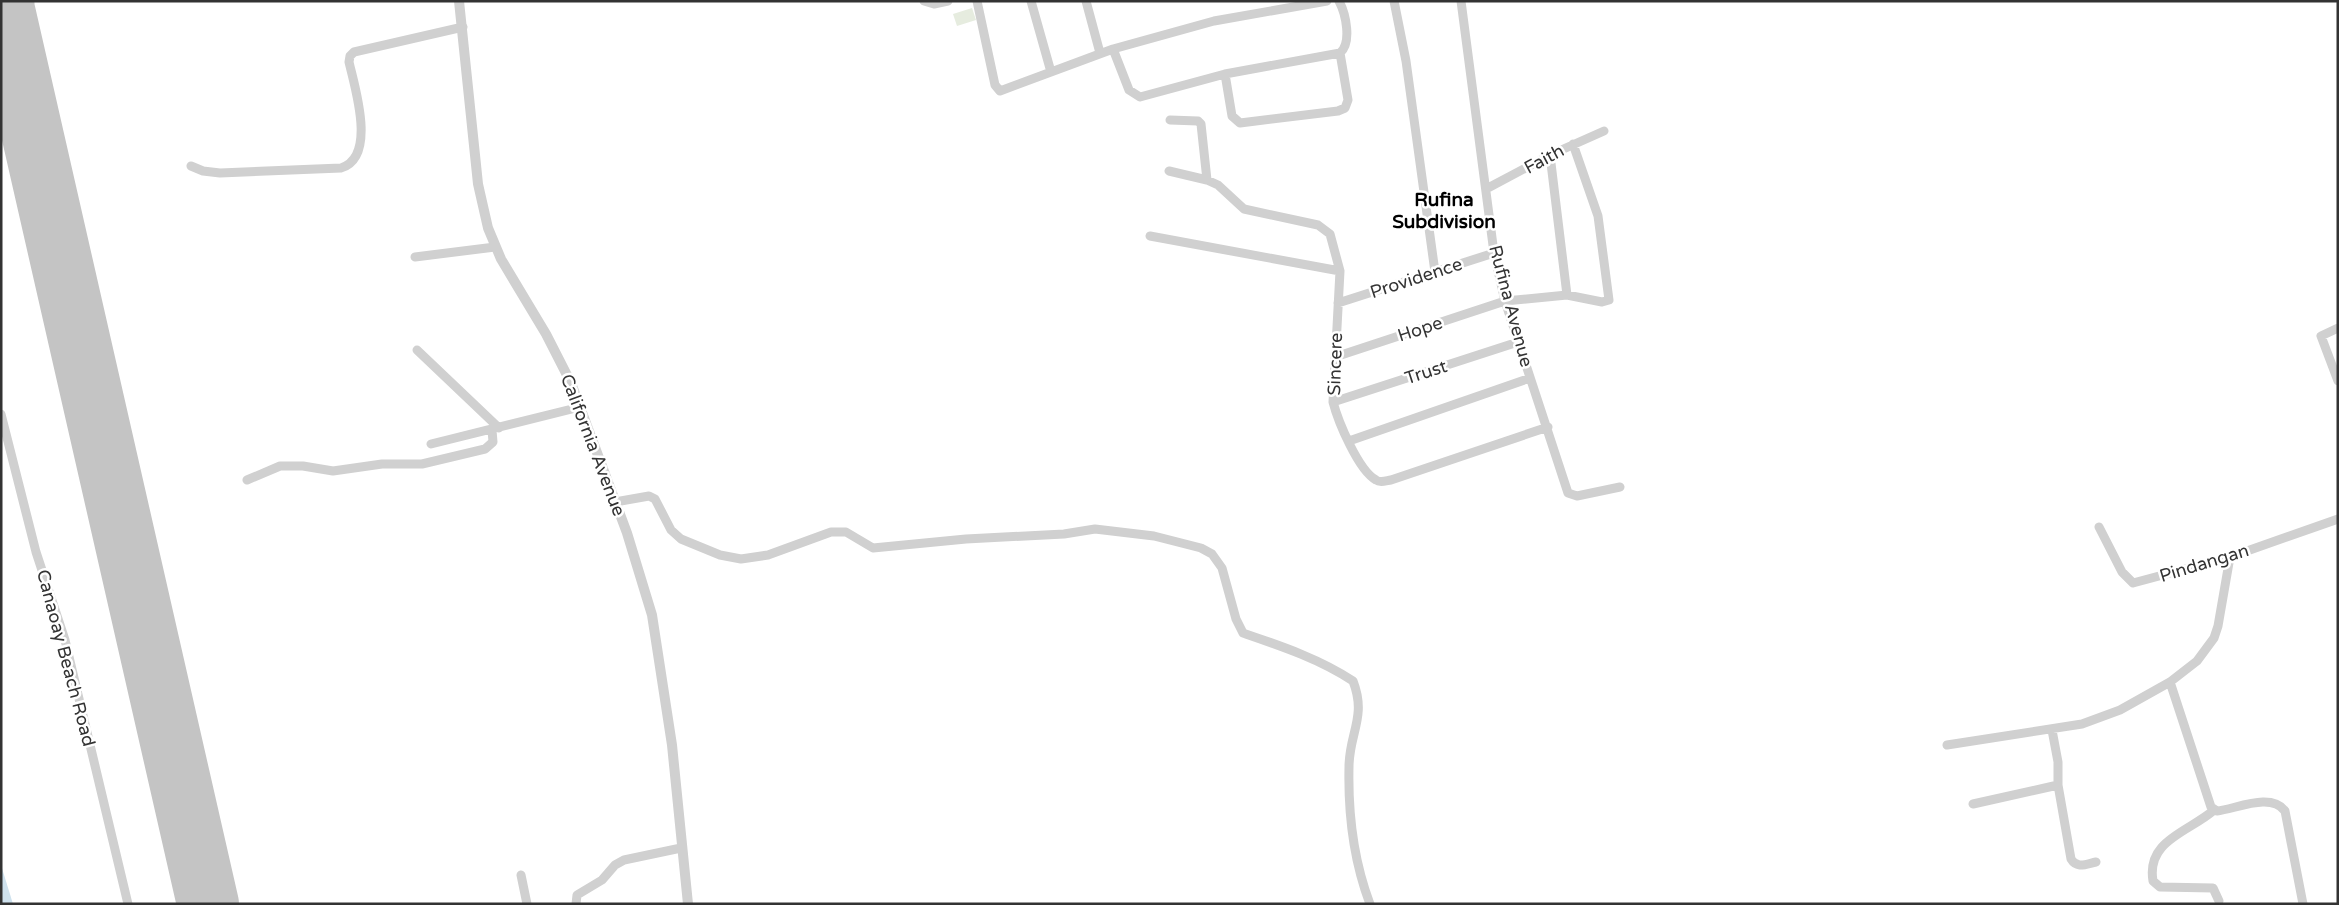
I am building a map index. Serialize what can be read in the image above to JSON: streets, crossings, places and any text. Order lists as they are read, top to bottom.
{
  "streets": {
    "street": [
      "Faith",
      "Providence",
      "Rufina Avenue",
      "Hope",
      "Sincere",
      "Trust",
      "California Avenue",
      "Pindangan",
      "Canaoay Beach Road"
    ]
  },
  "crossings": [
    ["Faith", "Rufina Avenue"],
    ["Faith", "Hope"],
    ["Providence", "Rufina Avenue"],
    ["Providence", "Sincere"],
    ["Rufina Avenue", "Hope"],
    ["Rufina Avenue", "Sincere"],
    ["Rufina Avenue", "Trust"],
    ["Hope", "Sincere"],
    ["Sincere", "Trust"]
  ],
  "districts": ["Rufina Subdivision"]
}
